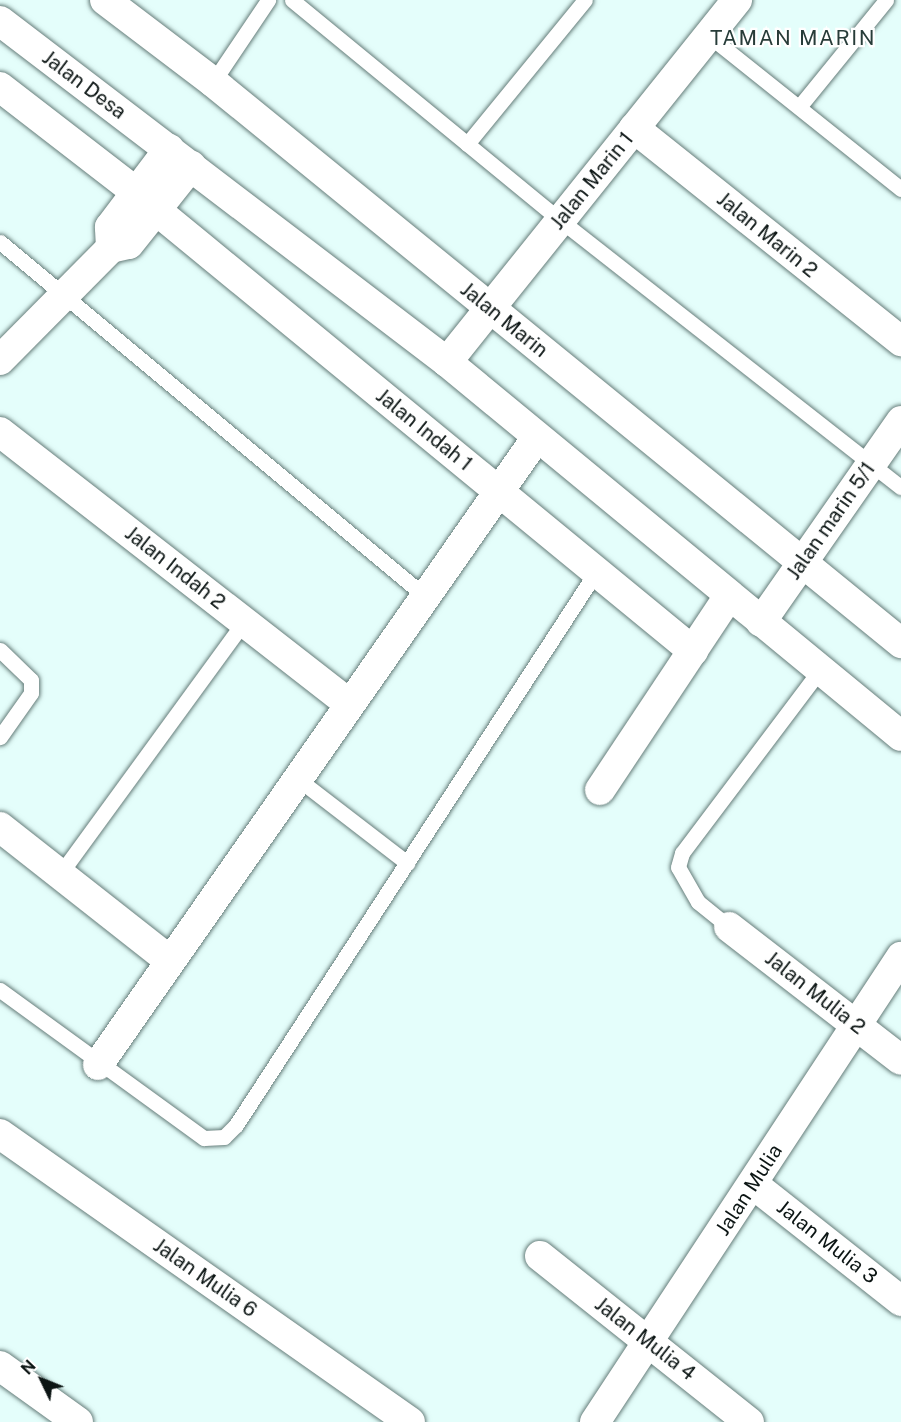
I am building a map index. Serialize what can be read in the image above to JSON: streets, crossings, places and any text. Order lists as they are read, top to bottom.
{
  "streets": {
    "street": [
      "Jalan Desa",
      "Jalan Marin 1",
      "Jalan Marin 2",
      "Jalan Marin",
      "Jalan Indah 1",
      "Jalan marin 5/1",
      "Jalan Indah 2",
      "Jalan Mulia 2",
      "Jalan Mulia",
      "Jalan Mulia 3",
      "Jalan Mulia 6",
      "Jalan Mulia 4"
    ]
  },
  "crossings": [
    ["Jalan Desa", "Jalan Marin 1"],
    ["Jalan Desa", "Jalan marin 5/1"],
    ["Jalan Marin 1", "Jalan Marin 2"],
    ["Jalan Marin 1", "Jalan Marin"],
    ["Jalan Marin", "Jalan marin 5/1"],
    ["Jalan Mulia 2", "Jalan Mulia"],
    ["Jalan Mulia", "Jalan Mulia 3"],
    ["Jalan Mulia", "Jalan Mulia 4"]
  ],
  "districts": ["TAMAN MARIN"],
  "north": "top left"
}
